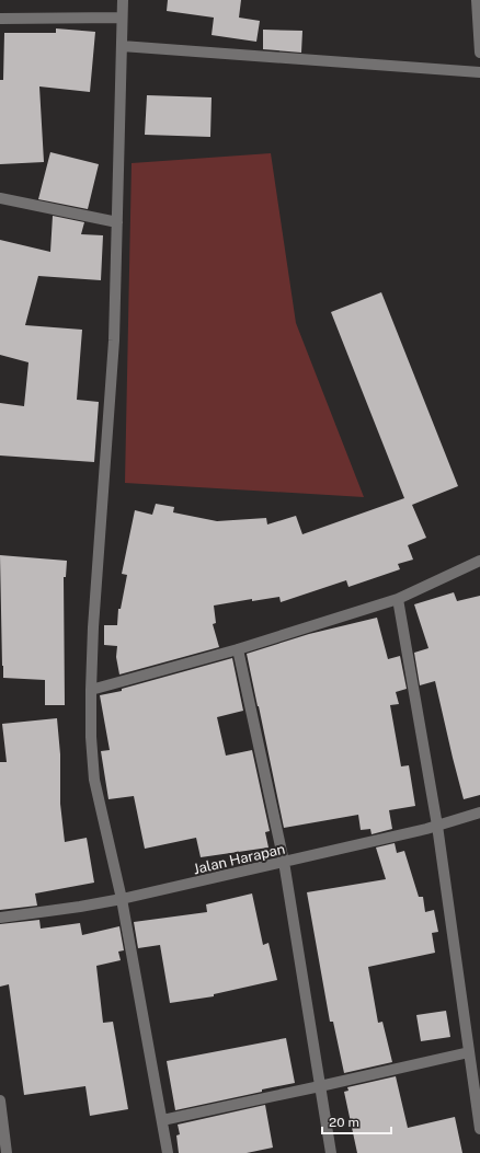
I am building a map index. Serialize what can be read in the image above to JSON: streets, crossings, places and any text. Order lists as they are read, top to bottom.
{
  "streets": {
    "street": ["Jalan Harapan"]
  },
  "scale_bar": "20 m"
}
